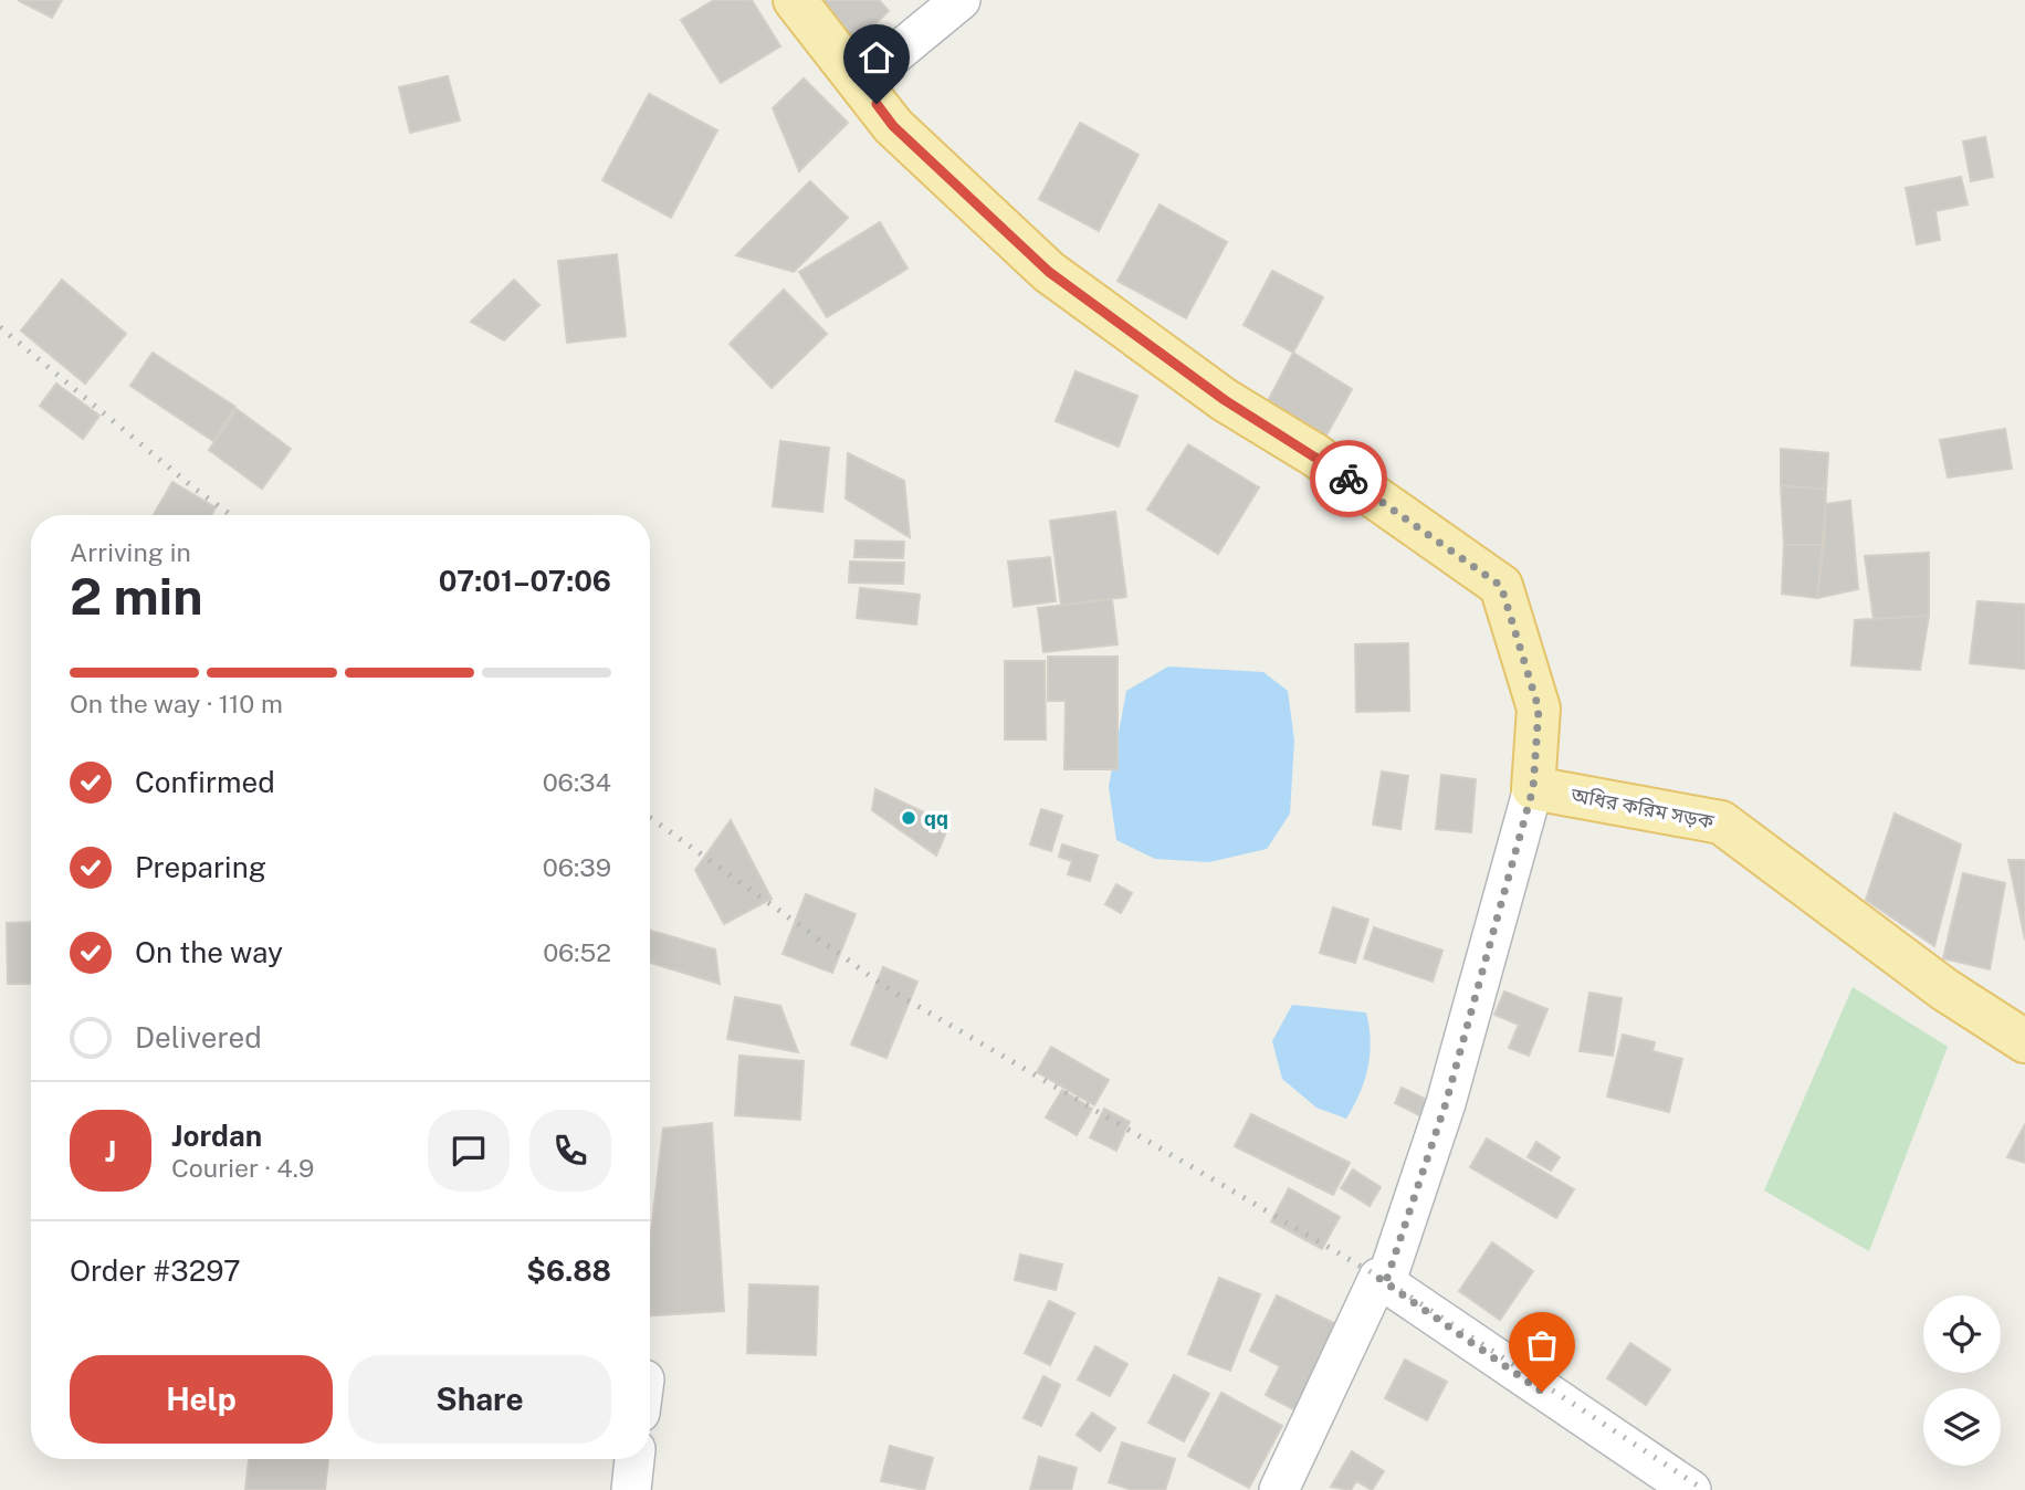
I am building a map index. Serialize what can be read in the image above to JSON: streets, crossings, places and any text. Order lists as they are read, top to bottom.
{
  "streets": {
    "main road": ["অধির করিম সড়ক"]
  },
  "places": ["qq"],
  "page": {
    "heading": ["2 min", "Arriving in", "07:01–07:06"],
    "panel": [
      "Jordan",
      "Courier · 4.9",
      "Order #3297",
      "$6.88"
    ],
    "bar": "On the way · 110 m",
    "list": [
      ["Confirmed", "06:34"],
      ["Preparing", "06:39"],
      ["On the way", "06:52"],
      "Delivered"
    ],
    "round": "J",
    "buttons": ["Help", "Share"]
  }
}
